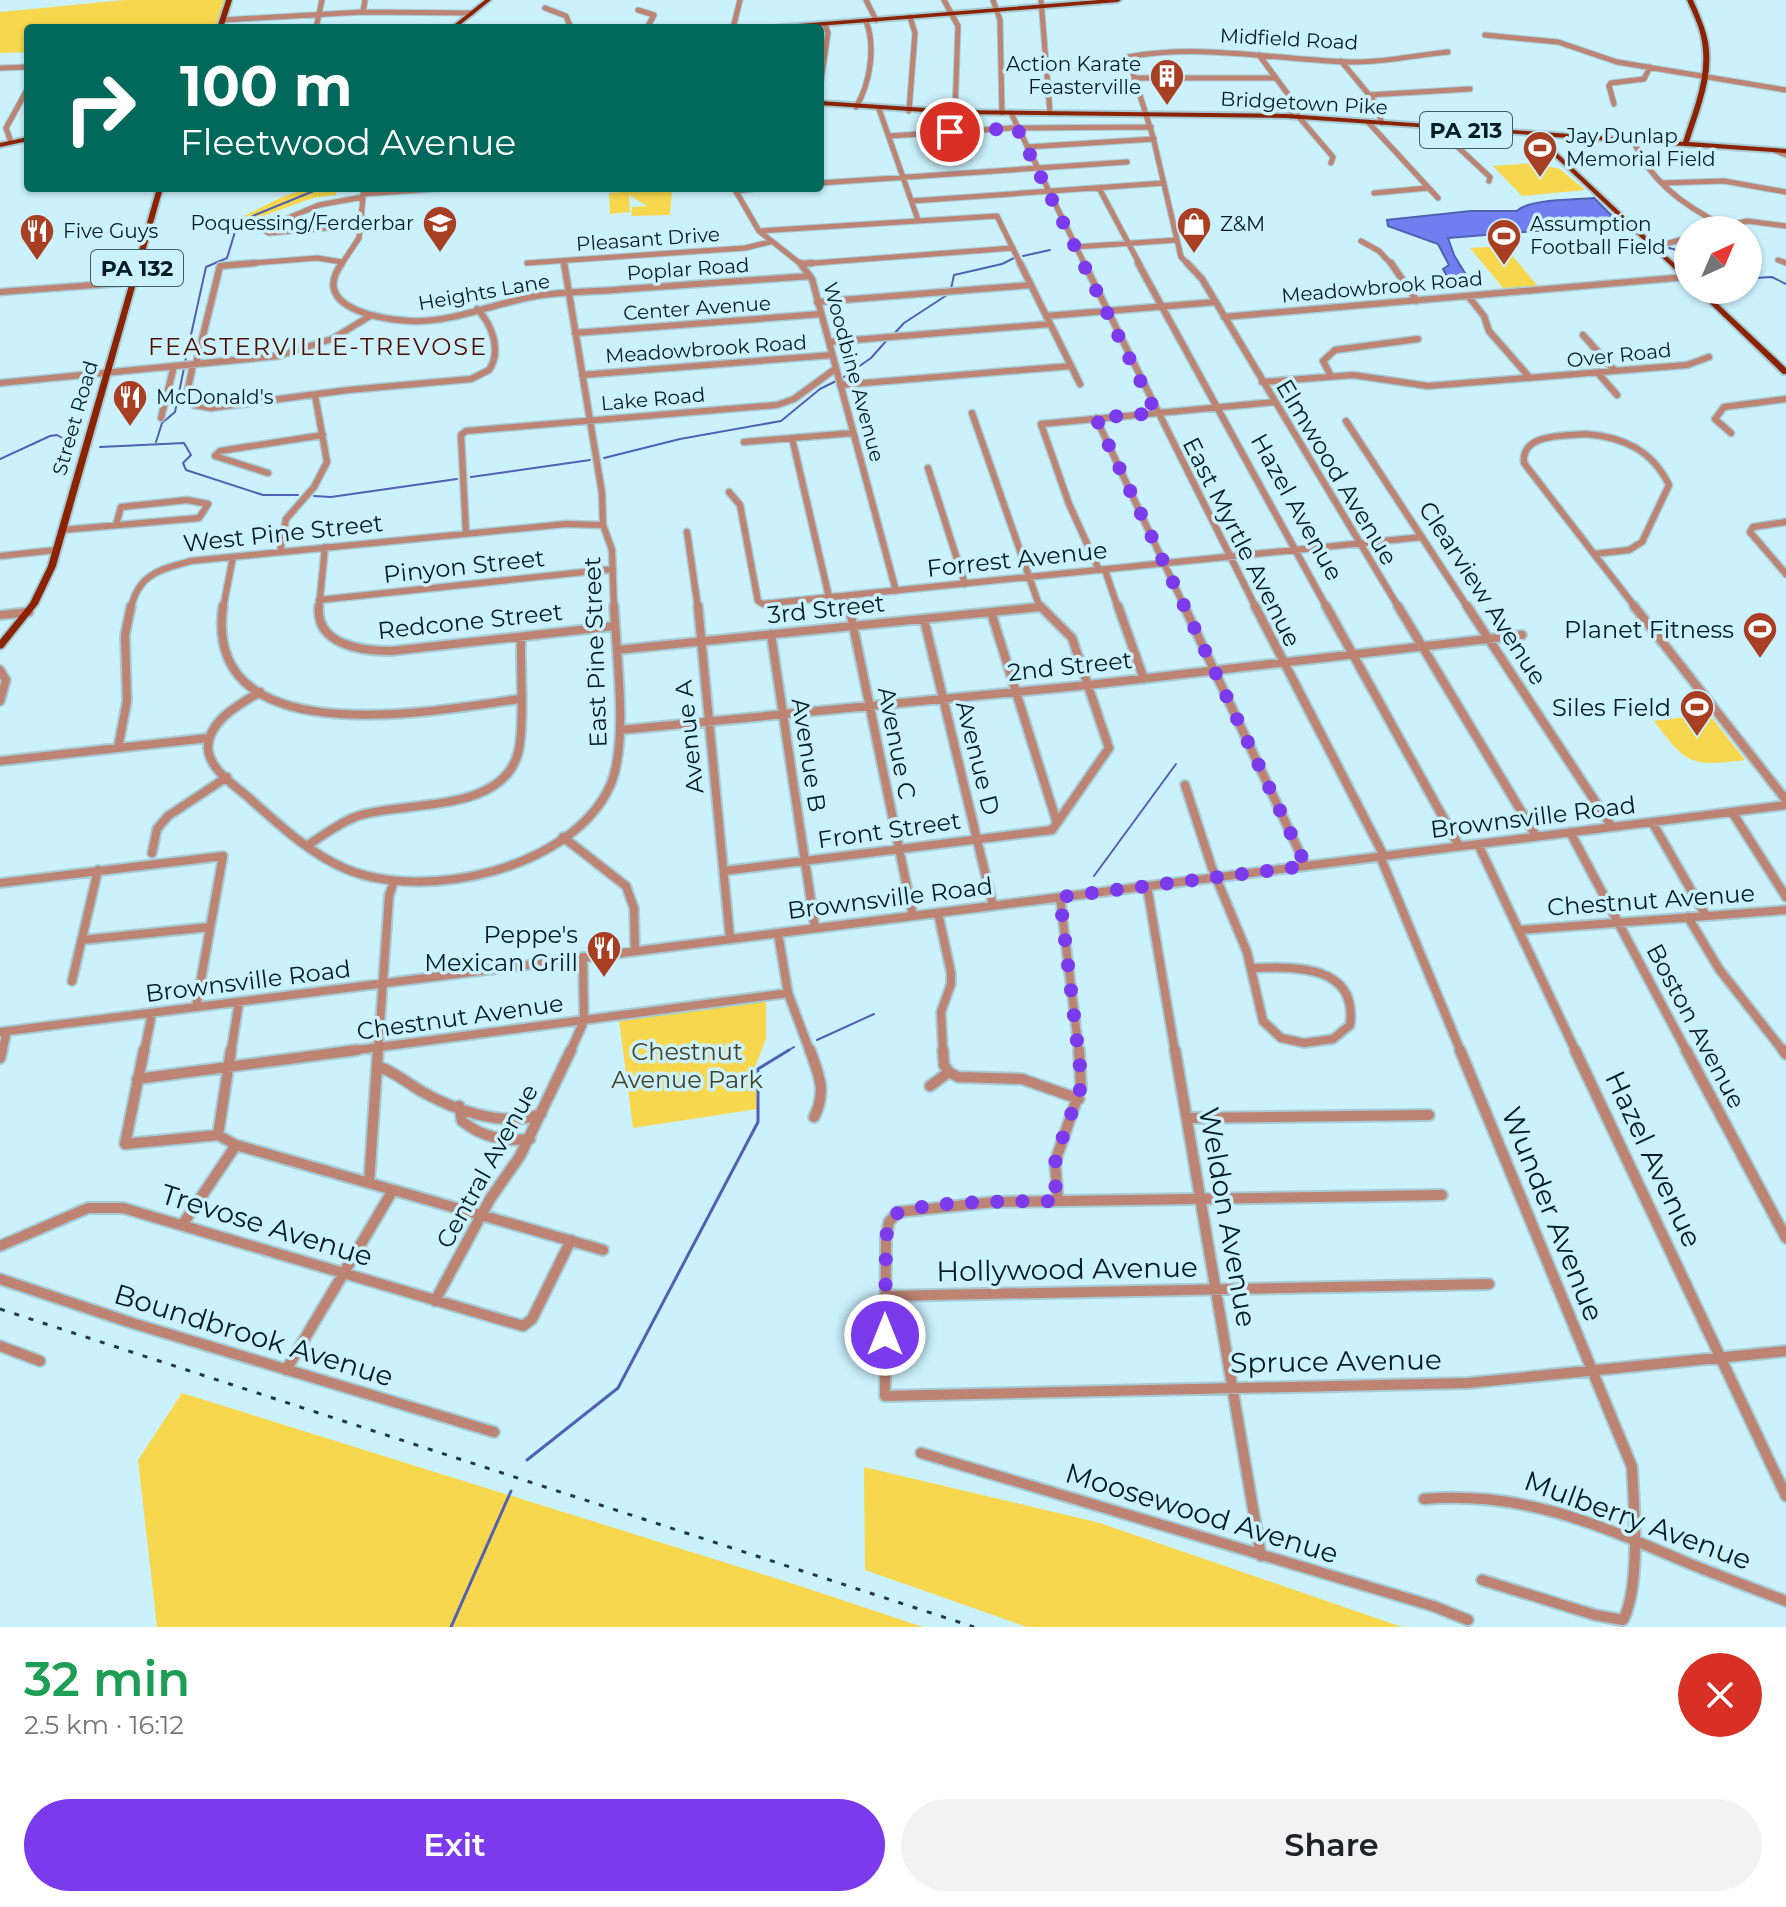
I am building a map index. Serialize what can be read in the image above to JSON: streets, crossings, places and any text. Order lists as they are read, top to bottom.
{
  "streets": {
    "main road": [
      "Bridgetown Pike",
      "PA 213",
      "PA 132",
      "Street Road"
    ],
    "street": [
      "Midfield Road",
      "Pleasant Drive",
      "Poplar Road",
      "Meadowbrook Road",
      "Heights Lane",
      "Center Avenue",
      "Over Road",
      "Woodbine Avenue",
      "Lake Road",
      "Elmwood Avenue",
      "Hazel Avenue",
      "West Pine Street",
      "East Myrtle Avenue",
      "Forrest Avenue",
      "Pinyon Street",
      "Clearview Avenue",
      "3rd Street",
      "Redcone Street",
      "East Pine Street",
      "2nd Street",
      "Avenue A",
      "Avenue C",
      "Avenue B",
      "Avenue D",
      "Brownsville Road",
      "Front Street",
      "Chestnut Avenue",
      "Boston Avenue",
      "Central Avenue",
      "Wunder Avenue",
      "Weldon Avenue",
      "Trevose Avenue",
      "Hollywood Avenue",
      "Boundbrook Avenue",
      "Spruce Avenue",
      "Moosewood Avenue",
      "Mulberry Avenue"
    ]
  },
  "crossings": [
    ["Midfield Road", "Elmwood Avenue"],
    ["Bridgetown Pike", "Elmwood Avenue"],
    ["Bridgetown Pike", "East Myrtle Avenue"],
    ["Pleasant Drive", "Woodbine Avenue"],
    ["Pleasant Drive", "East Pine Street"],
    ["Poplar Road", "Heights Lane"],
    ["Poplar Road", "Woodbine Avenue"],
    ["Poplar Road", "East Pine Street"],
    ["Meadowbrook Road", "Woodbine Avenue"],
    ["Meadowbrook Road", "Elmwood Avenue"],
    ["Meadowbrook Road", "East Pine Street"],
    ["Heights Lane", "East Pine Street"],
    ["Center Avenue", "Woodbine Avenue"],
    ["Center Avenue", "East Pine Street"],
    ["Over Road", "Elmwood Avenue"],
    ["Woodbine Avenue", "Lake Road"],
    ["Woodbine Avenue", "Forrest Avenue"],
    ["Lake Road", "West Pine Street"],
    ["Lake Road", "East Pine Street"],
    ["Elmwood Avenue", "Forrest Avenue"],
    ["Elmwood Avenue", "2nd Street"],
    ["Elmwood Avenue", "Brownsville Road"],
    ["Hazel Avenue", "Forrest Avenue"],
    ["Hazel Avenue", "2nd Street"],
    ["Hazel Avenue", "Brownsville Road"],
    ["Hazel Avenue", "Chestnut Avenue"],
    ["Hazel Avenue", "Spruce Avenue"],
    ["West Pine Street", "Redcone Street"],
    ["West Pine Street", "East Pine Street"],
    ["East Myrtle Avenue", "Forrest Avenue"],
    ["East Myrtle Avenue", "2nd Street"],
    ["East Myrtle Avenue", "Brownsville Road"],
    ["East Myrtle Avenue", "Wunder Avenue"],
    ["Forrest Avenue", "Clearview Avenue"],
    ["Forrest Avenue", "Avenue C"],
    ["Pinyon Street", "Redcone Street"],
    ["Pinyon Street", "East Pine Street"],
    ["Clearview Avenue", "2nd Street"],
    ["Clearview Avenue", "Brownsville Road"],
    ["3rd Street", "East Pine Street"],
    ["3rd Street", "Avenue A"],
    ["3rd Street", "Avenue C"],
    ["3rd Street", "Avenue B"],
    ["3rd Street", "Avenue D"],
    ["Redcone Street", "East Pine Street"],
    ["East Pine Street", "2nd Street"],
    ["2nd Street", "Avenue A"],
    ["2nd Street", "Avenue C"],
    ["2nd Street", "Avenue B"],
    ["2nd Street", "Avenue D"],
    ["Avenue A", "Brownsville Road"],
    ["Avenue A", "Front Street"],
    ["Avenue C", "Brownsville Road"],
    ["Avenue C", "Front Street"],
    ["Avenue B", "Brownsville Road"],
    ["Avenue B", "Front Street"],
    ["Avenue D", "Brownsville Road"],
    ["Avenue D", "Front Street"],
    ["Brownsville Road", "Boston Avenue"],
    ["Brownsville Road", "Central Avenue"],
    ["Brownsville Road", "Wunder Avenue"],
    ["Brownsville Road", "Weldon Avenue"],
    ["Chestnut Avenue", "Boston Avenue"],
    ["Chestnut Avenue", "Central Avenue"],
    ["Central Avenue", "Trevose Avenue"],
    ["Wunder Avenue", "Spruce Avenue"],
    ["Wunder Avenue", "Mulberry Avenue"],
    ["Weldon Avenue", "Hollywood Avenue"],
    ["Weldon Avenue", "Spruce Avenue"],
    ["Weldon Avenue", "Moosewood Avenue"],
    ["Hollywood Avenue", "Spruce Avenue"]
  ],
  "districts": ["FEASTERVILLE-TREVOSE"],
  "parks": ["Chestnut Avenue Park"],
  "places": {
    "building": ["Action Karate Feasterville"],
    "sports": [
      "Jay Dunlap Memorial Field",
      "Assumption Football Field",
      "Planet Fitness",
      "Siles Field"
    ],
    "school or university": ["Poquessing/Ferderbar"],
    "shop": ["Z&M"],
    "restaurant": ["Five Guys", "McDonald's", "Peppe's Mexican Grill"]
  },
  "north": "top right",
  "page": {
    "turn": ["100 m", "Fleetwood Avenue"],
    "heading": ["32 min", "2.5 km · 16:12"],
    "buttons": ["Exit", "Share"]
  }
}
